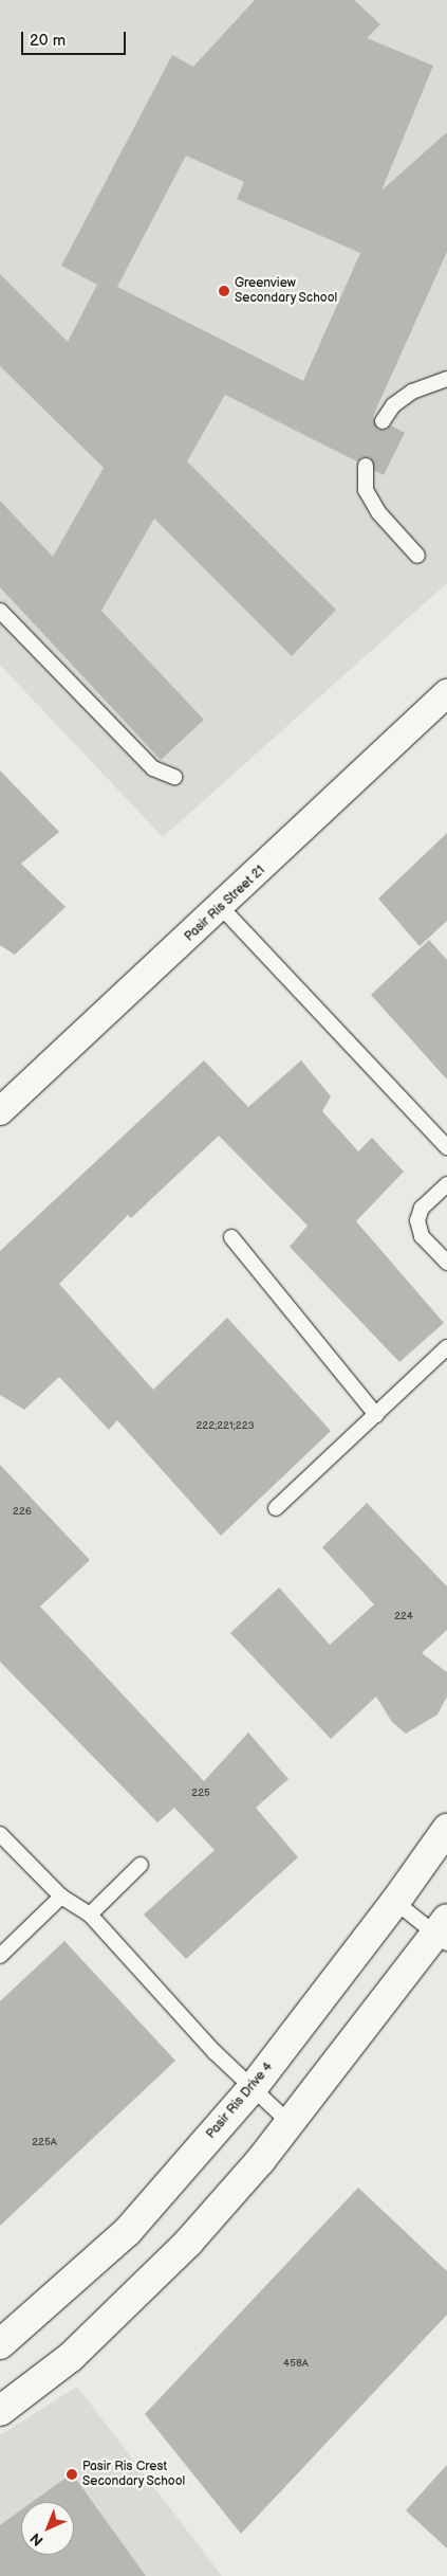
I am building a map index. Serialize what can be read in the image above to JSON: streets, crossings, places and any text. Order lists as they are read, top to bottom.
{
  "streets": {
    "street": ["Pasir Ris Street 21", "Pasir Ris Drive 4"]
  },
  "places": ["Greenview Secondary School", "Pasir Ris Crest Secondary School"],
  "house_numbers": [
    "222;221;223",
    "226",
    "224",
    "225",
    "225A",
    "458A"
  ],
  "scale_bar": "20 m",
  "north": "bottom left"
}
